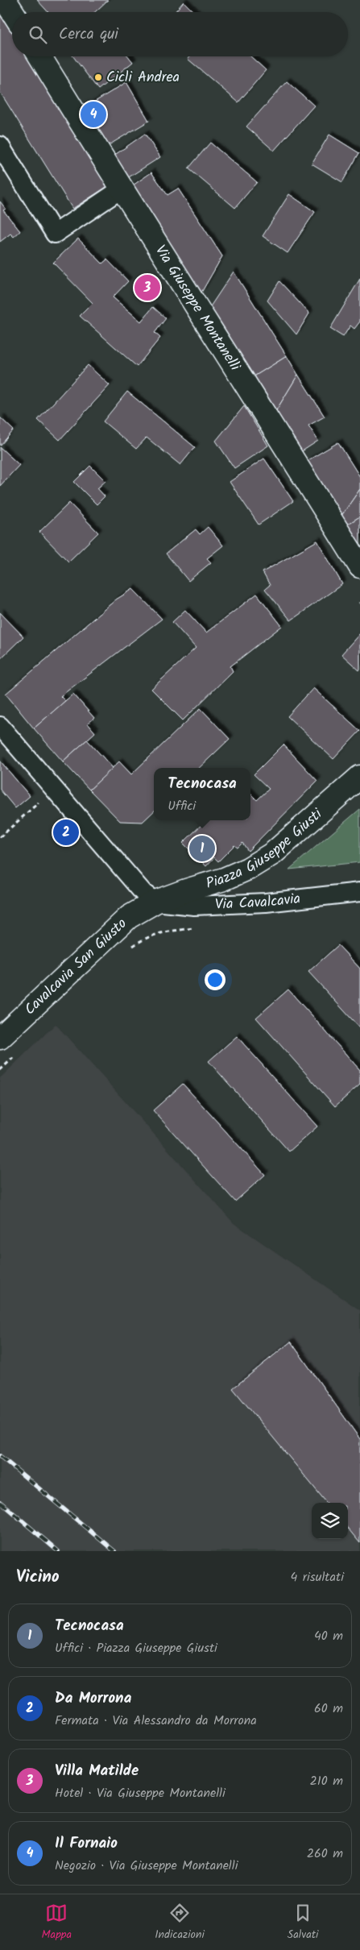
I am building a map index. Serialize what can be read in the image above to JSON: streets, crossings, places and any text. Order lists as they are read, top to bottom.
{
  "streets": {
    "street": [
      "Via Giuseppe Montanelli",
      "Piazza Giuseppe Giusti",
      "Via Cavalcavia",
      "Cavalcavia San Giusto"
    ]
  },
  "crossings": [
    ["Piazza Giuseppe Giusti", "Via Cavalcavia"],
    ["Piazza Giuseppe Giusti", "Cavalcavia San Giusto"],
    ["Via Cavalcavia", "Cavalcavia San Giusto"]
  ],
  "places": ["Cicli Andrea"],
  "page": {
    "search": "Cerca qui",
    "pins": [
      "4",
      "3",
      "2",
      "1"
    ],
    "popup": ["Tecnocasa", "Uffici"],
    "heading": ["Vicino", "4 risultati"],
    "list": [
      {
        "mark": "1",
        "name": "Tecnocasa",
        "note": "Uffici · Piazza Giuseppe Giusti",
        "value": "40 m"
      },
      {
        "mark": "2",
        "name": "Da Morrona",
        "note": "Fermata · Via Alessandro da Morrona",
        "value": "60 m"
      },
      {
        "mark": "3",
        "name": "Villa Matilde",
        "note": "Hotel · Via Giuseppe Montanelli",
        "value": "210 m"
      },
      {
        "mark": "4",
        "name": "Il Fornaio",
        "note": "Negozio · Via Giuseppe Montanelli",
        "value": "260 m"
      }
    ],
    "nav": ["Mappa", "Indicazioni", "Salvati"]
  }
}
